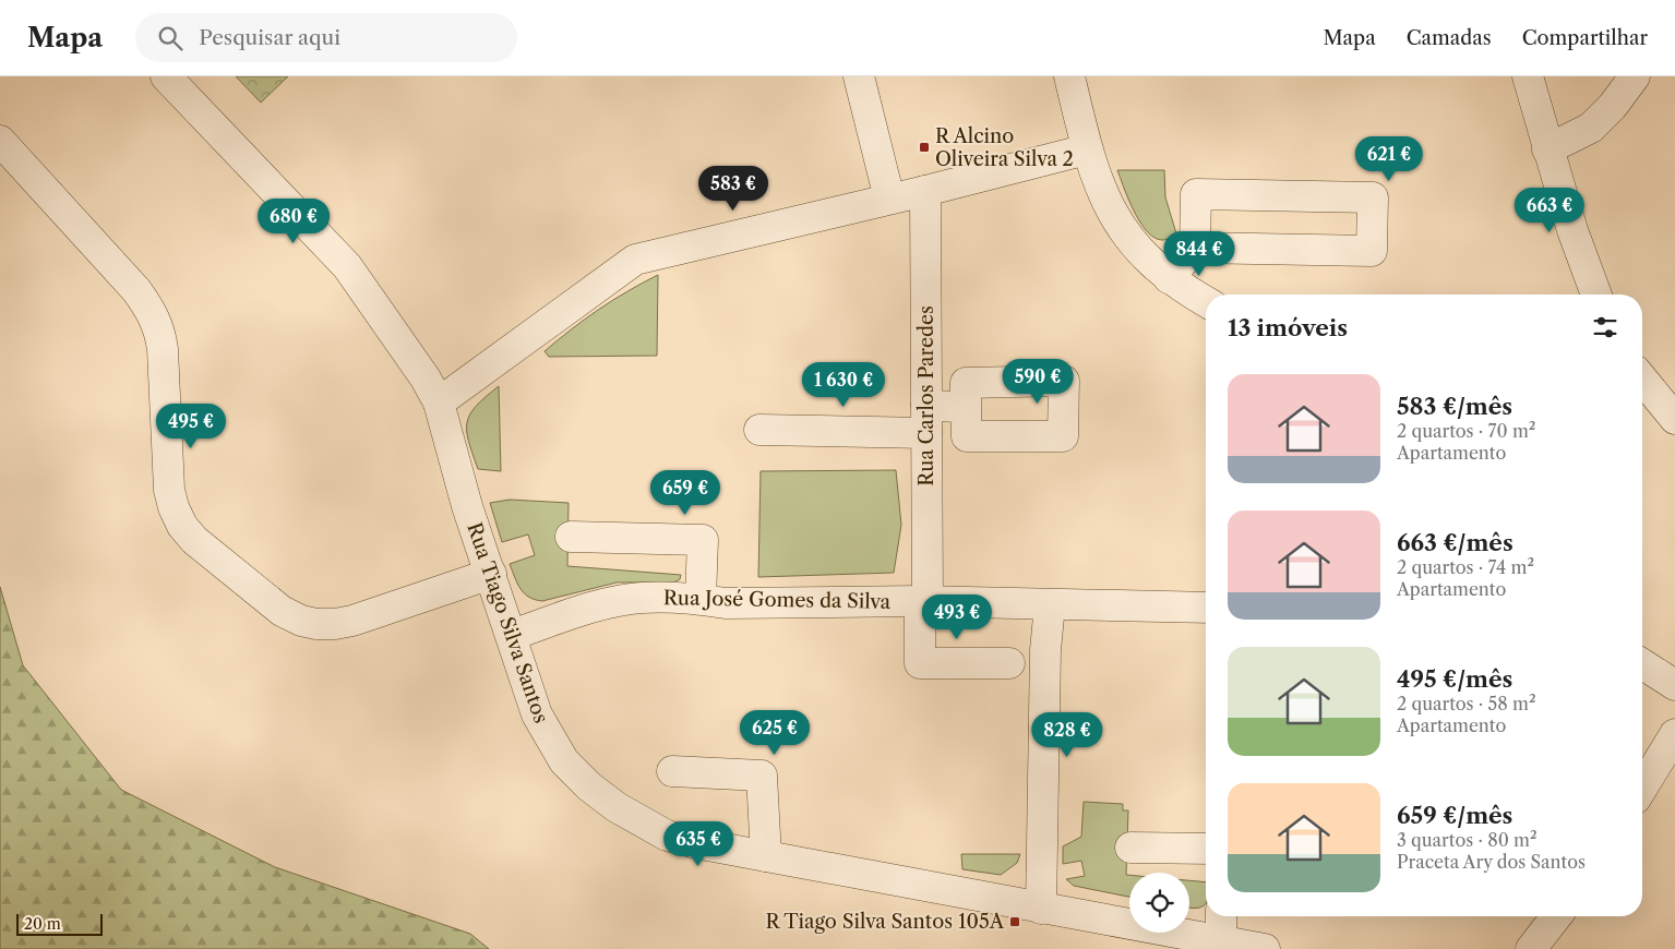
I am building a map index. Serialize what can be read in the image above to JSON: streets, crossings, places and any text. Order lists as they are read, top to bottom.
{
  "streets": {
    "street": ["Rua Carlos Paredes", "Rua José Gomes da Silva", "Rua Tiago Silva Santos"]
  },
  "crossings": [
    ["Rua Carlos Paredes", "Rua José Gomes da Silva"],
    ["Rua José Gomes da Silva", "Rua Tiago Silva Santos"]
  ],
  "places": {
    "transit": ["R Alcino Oliveira Silva 2", "R Tiago Silva Santos 105A"]
  },
  "scale_bar": "20 m",
  "page": {
    "header": "Mapa",
    "search": "Pesquisar aqui",
    "nav": ["Mapa", "Camadas", "Compartilhar"],
    "price": [
      "621 €",
      "583 €",
      "663 €",
      "680 €",
      "844 €",
      "590 €",
      "1 630 €",
      "495 €",
      "659 €",
      "493 €",
      "625 €",
      "828 €",
      "635 €"
    ],
    "heading": "13 imóveis",
    "list": [
      {
        "name": "583 €/mês",
        "note": "2 quartos · 70 m² · Apartamento"
      },
      {
        "name": "663 €/mês",
        "note": "2 quartos · 74 m² · Apartamento"
      },
      {
        "name": "495 €/mês",
        "note": "2 quartos · 58 m² · Apartamento"
      },
      {
        "name": "659 €/mês",
        "note": "3 quartos · 80 m² · Praceta Ary dos Santos"
      }
    ],
    "scale": "20 m"
  }
}
